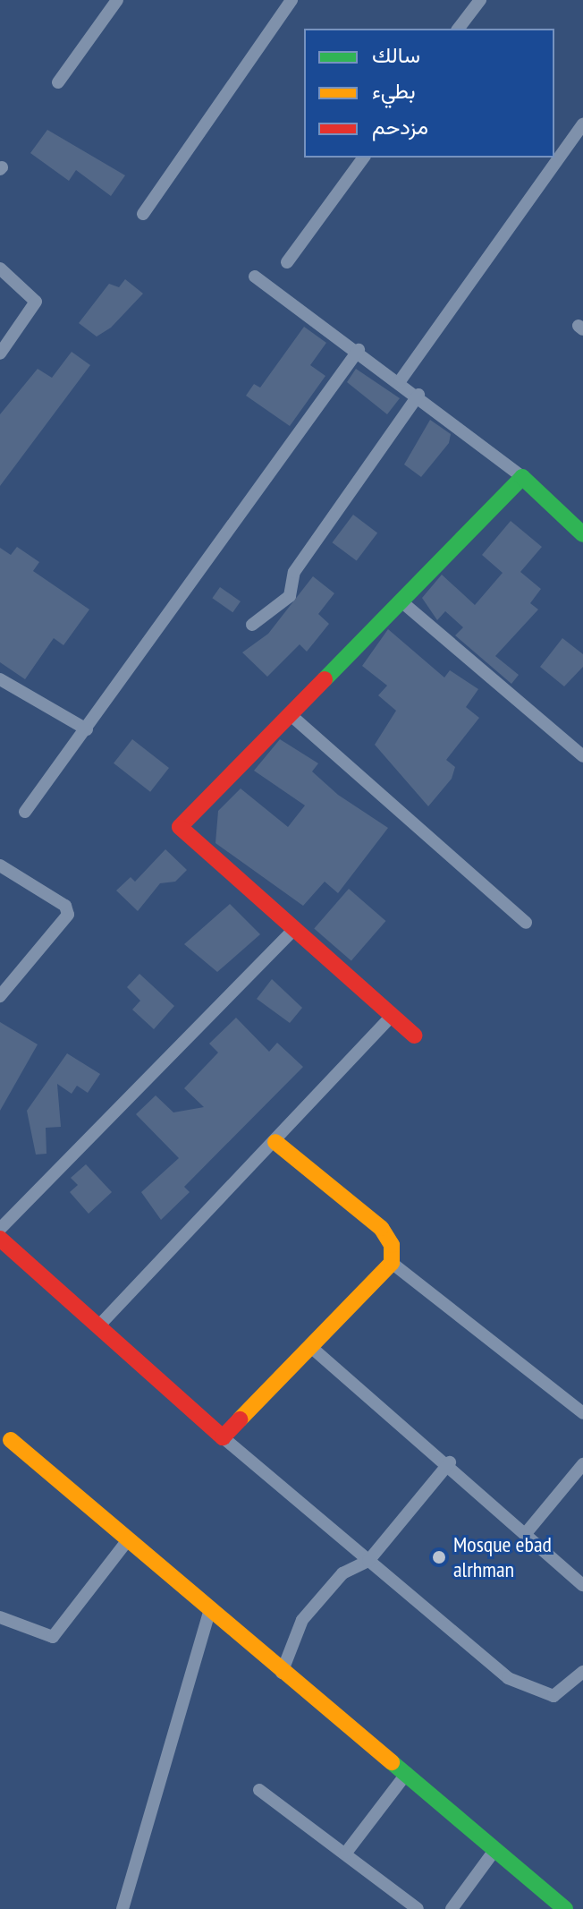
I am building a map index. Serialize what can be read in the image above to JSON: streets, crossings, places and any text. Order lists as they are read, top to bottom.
{
  "places": ["Mosque ebad alrhman"],
  "legend": ["سالك", "بطيء", "مزدحم"]
}
